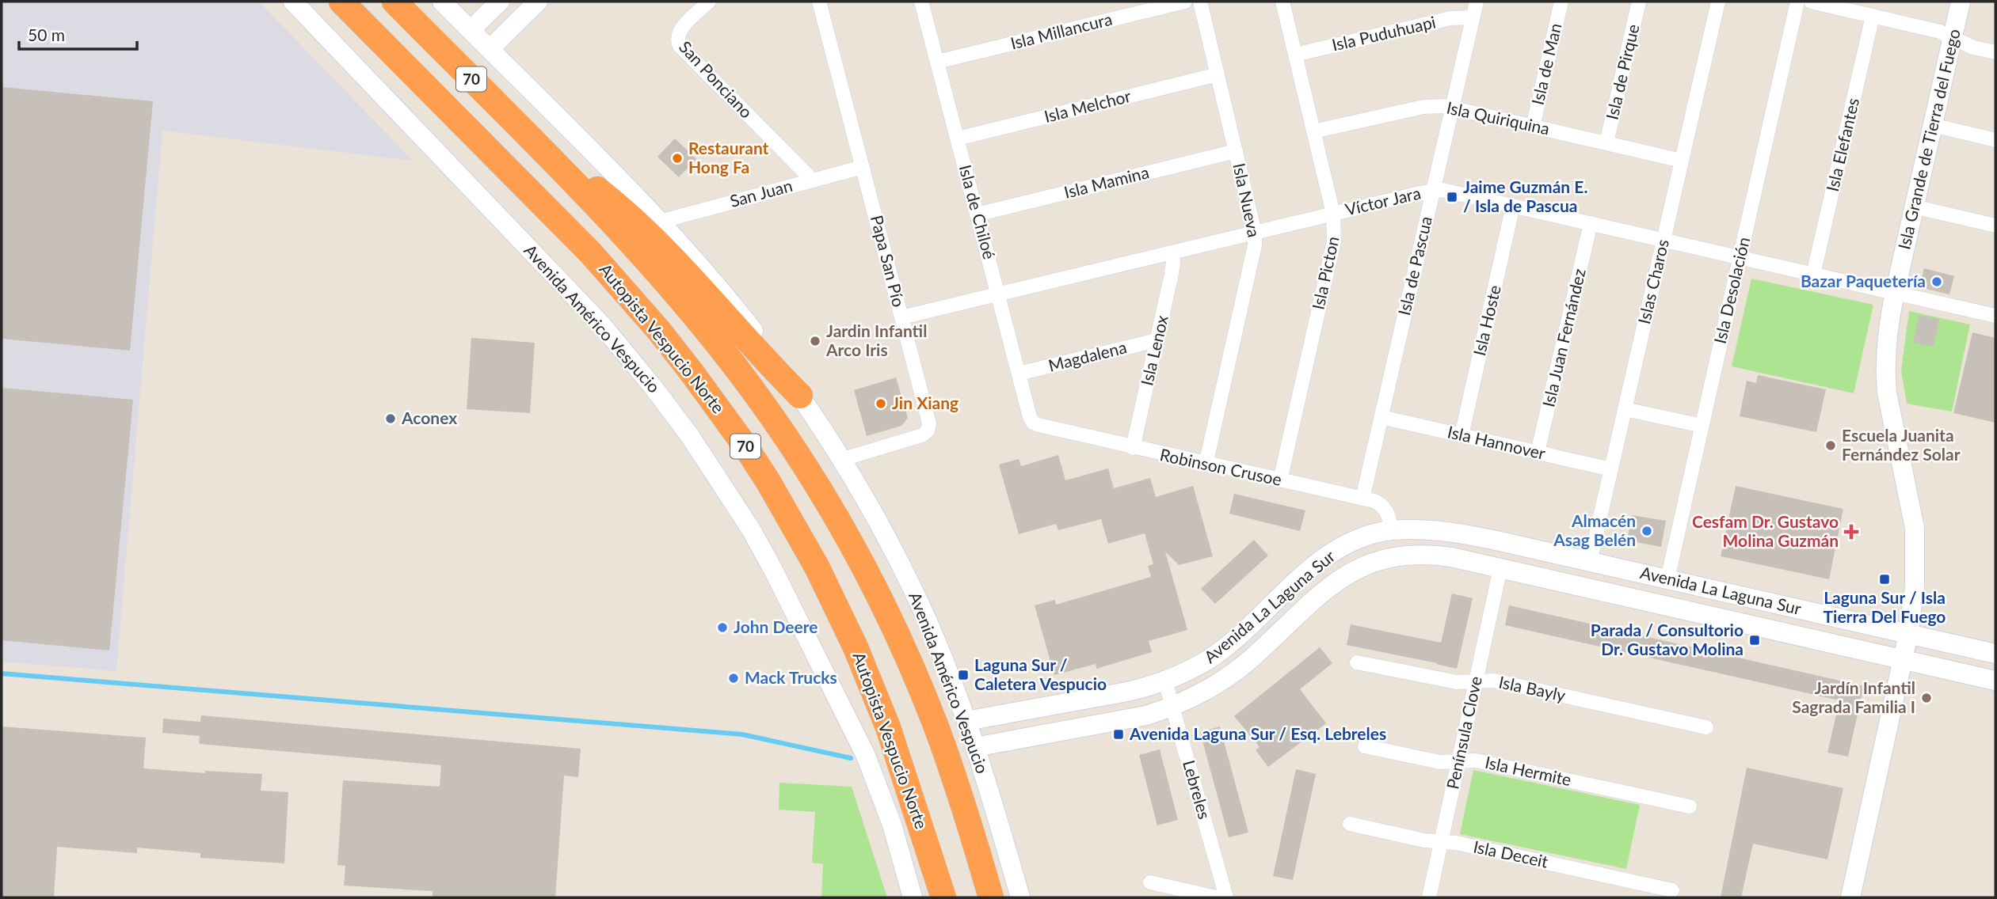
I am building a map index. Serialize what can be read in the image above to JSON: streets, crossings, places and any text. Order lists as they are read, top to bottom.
{
  "streets": {
    "highway": ["70", "Autopista Vespucio Norte"],
    "street": [
      "Isla Millancura",
      "Isla Puduhuapi",
      "Isla de Man",
      "Isla de Pirque",
      "San Ponciano",
      "Isla Melchor",
      "Isla Quiriquina",
      "Isla Grande de Tierra del Fuego",
      "Isla Elefantes",
      "Isla Mamina",
      "San Juan",
      "Isla Nueva",
      "Víctor Jara",
      "Isla de Chiloé",
      "Papa San Pío",
      "Isla de Pascua",
      "Isla Picton",
      "Islas Charos",
      "Isla Desolación",
      "Avenida Américo Vespucio",
      "Isla Hoste",
      "Isla Juan Fernández",
      "Isla Lenox",
      "Magdalena",
      "Isla Hannover",
      "Robinson Crusoe",
      "Avenida La Laguna Sur",
      "Isla Bayly",
      "Península Clove",
      "Isla Hermite",
      "Lebreles",
      "Isla Deceit"
    ]
  },
  "crossings": [
    ["Isla Millancura", "Isla de Chiloé"],
    ["Isla Puduhuapi", "Isla de Pascua"],
    ["Isla Puduhuapi", "Isla Picton"],
    ["Isla de Man", "Isla Quiriquina"],
    ["Isla de Pirque", "Isla Quiriquina"],
    ["San Ponciano", "San Juan"],
    ["Isla Melchor", "Isla Nueva"],
    ["Isla Melchor", "Isla de Chiloé"],
    ["Isla Quiriquina", "Isla de Pascua"],
    ["Isla Quiriquina", "Isla Picton"],
    ["Isla Quiriquina", "Islas Charos"],
    ["Isla Grande de Tierra del Fuego", "Víctor Jara"],
    ["Isla Grande de Tierra del Fuego", "Avenida La Laguna Sur"],
    ["Isla Elefantes", "Víctor Jara"],
    ["Isla Mamina", "Isla Nueva"],
    ["Isla Mamina", "Isla de Chiloé"],
    ["San Juan", "Papa San Pío"],
    ["San Juan", "Avenida Américo Vespucio"],
    ["Isla Nueva", "Víctor Jara"],
    ["Isla Nueva", "Robinson Crusoe"],
    ["Víctor Jara", "Isla de Chiloé"],
    ["Víctor Jara", "Papa San Pío"],
    ["Víctor Jara", "Isla de Pascua"],
    ["Víctor Jara", "Isla Picton"],
    ["Víctor Jara", "Islas Charos"],
    ["Víctor Jara", "Isla Desolación"],
    ["Víctor Jara", "Isla Hoste"],
    ["Víctor Jara", "Isla Juan Fernández"],
    ["Víctor Jara", "Isla Lenox"],
    ["Isla de Chiloé", "Magdalena"],
    ["Isla de Chiloé", "Robinson Crusoe"],
    ["Papa San Pío", "Avenida Américo Vespucio"],
    ["Isla de Pascua", "Isla Hannover"],
    ["Isla de Pascua", "Robinson Crusoe"],
    ["Isla Picton", "Robinson Crusoe"],
    ["Islas Charos", "Isla Hannover"],
    ["Islas Charos", "Avenida La Laguna Sur"],
    ["Isla Desolación", "Avenida La Laguna Sur"],
    ["Avenida Américo Vespucio", "Avenida La Laguna Sur"],
    ["Isla Hoste", "Isla Hannover"],
    ["Isla Juan Fernández", "Isla Hannover"],
    ["Isla Lenox", "Magdalena"],
    ["Isla Lenox", "Robinson Crusoe"],
    ["Robinson Crusoe", "Avenida La Laguna Sur"],
    ["Avenida La Laguna Sur", "Península Clove"],
    ["Avenida La Laguna Sur", "Lebreles"],
    ["Isla Bayly", "Península Clove"],
    ["Península Clove", "Isla Hermite"],
    ["Península Clove", "Isla Deceit"]
  ],
  "places": {
    "other": [
      "Restaurant Hong Fa",
      "Bazar Paquetería",
      "Jardin Infantil Arco Iris",
      "Jin Xiang",
      "Aconex",
      "Escuela Juanita Fernández Solar",
      "Almacén Asag Belén",
      "John Deere",
      "Mack Trucks",
      "Jardín Infantil Sagrada Familia I"
    ],
    "transit": [
      "Jaime Guzmán E. / Isla de Pascua",
      "Laguna Sur / Isla Tierra Del Fuego",
      "Parada / Consultorio Dr. Gustavo Molina",
      "Laguna Sur / Caletera Vespucio",
      "Avenida Laguna Sur / Esq. Lebreles"
    ],
    "health": ["Cesfam Dr. Gustavo Molina Guzmán"]
  },
  "scale_bar": "50 m"
}
